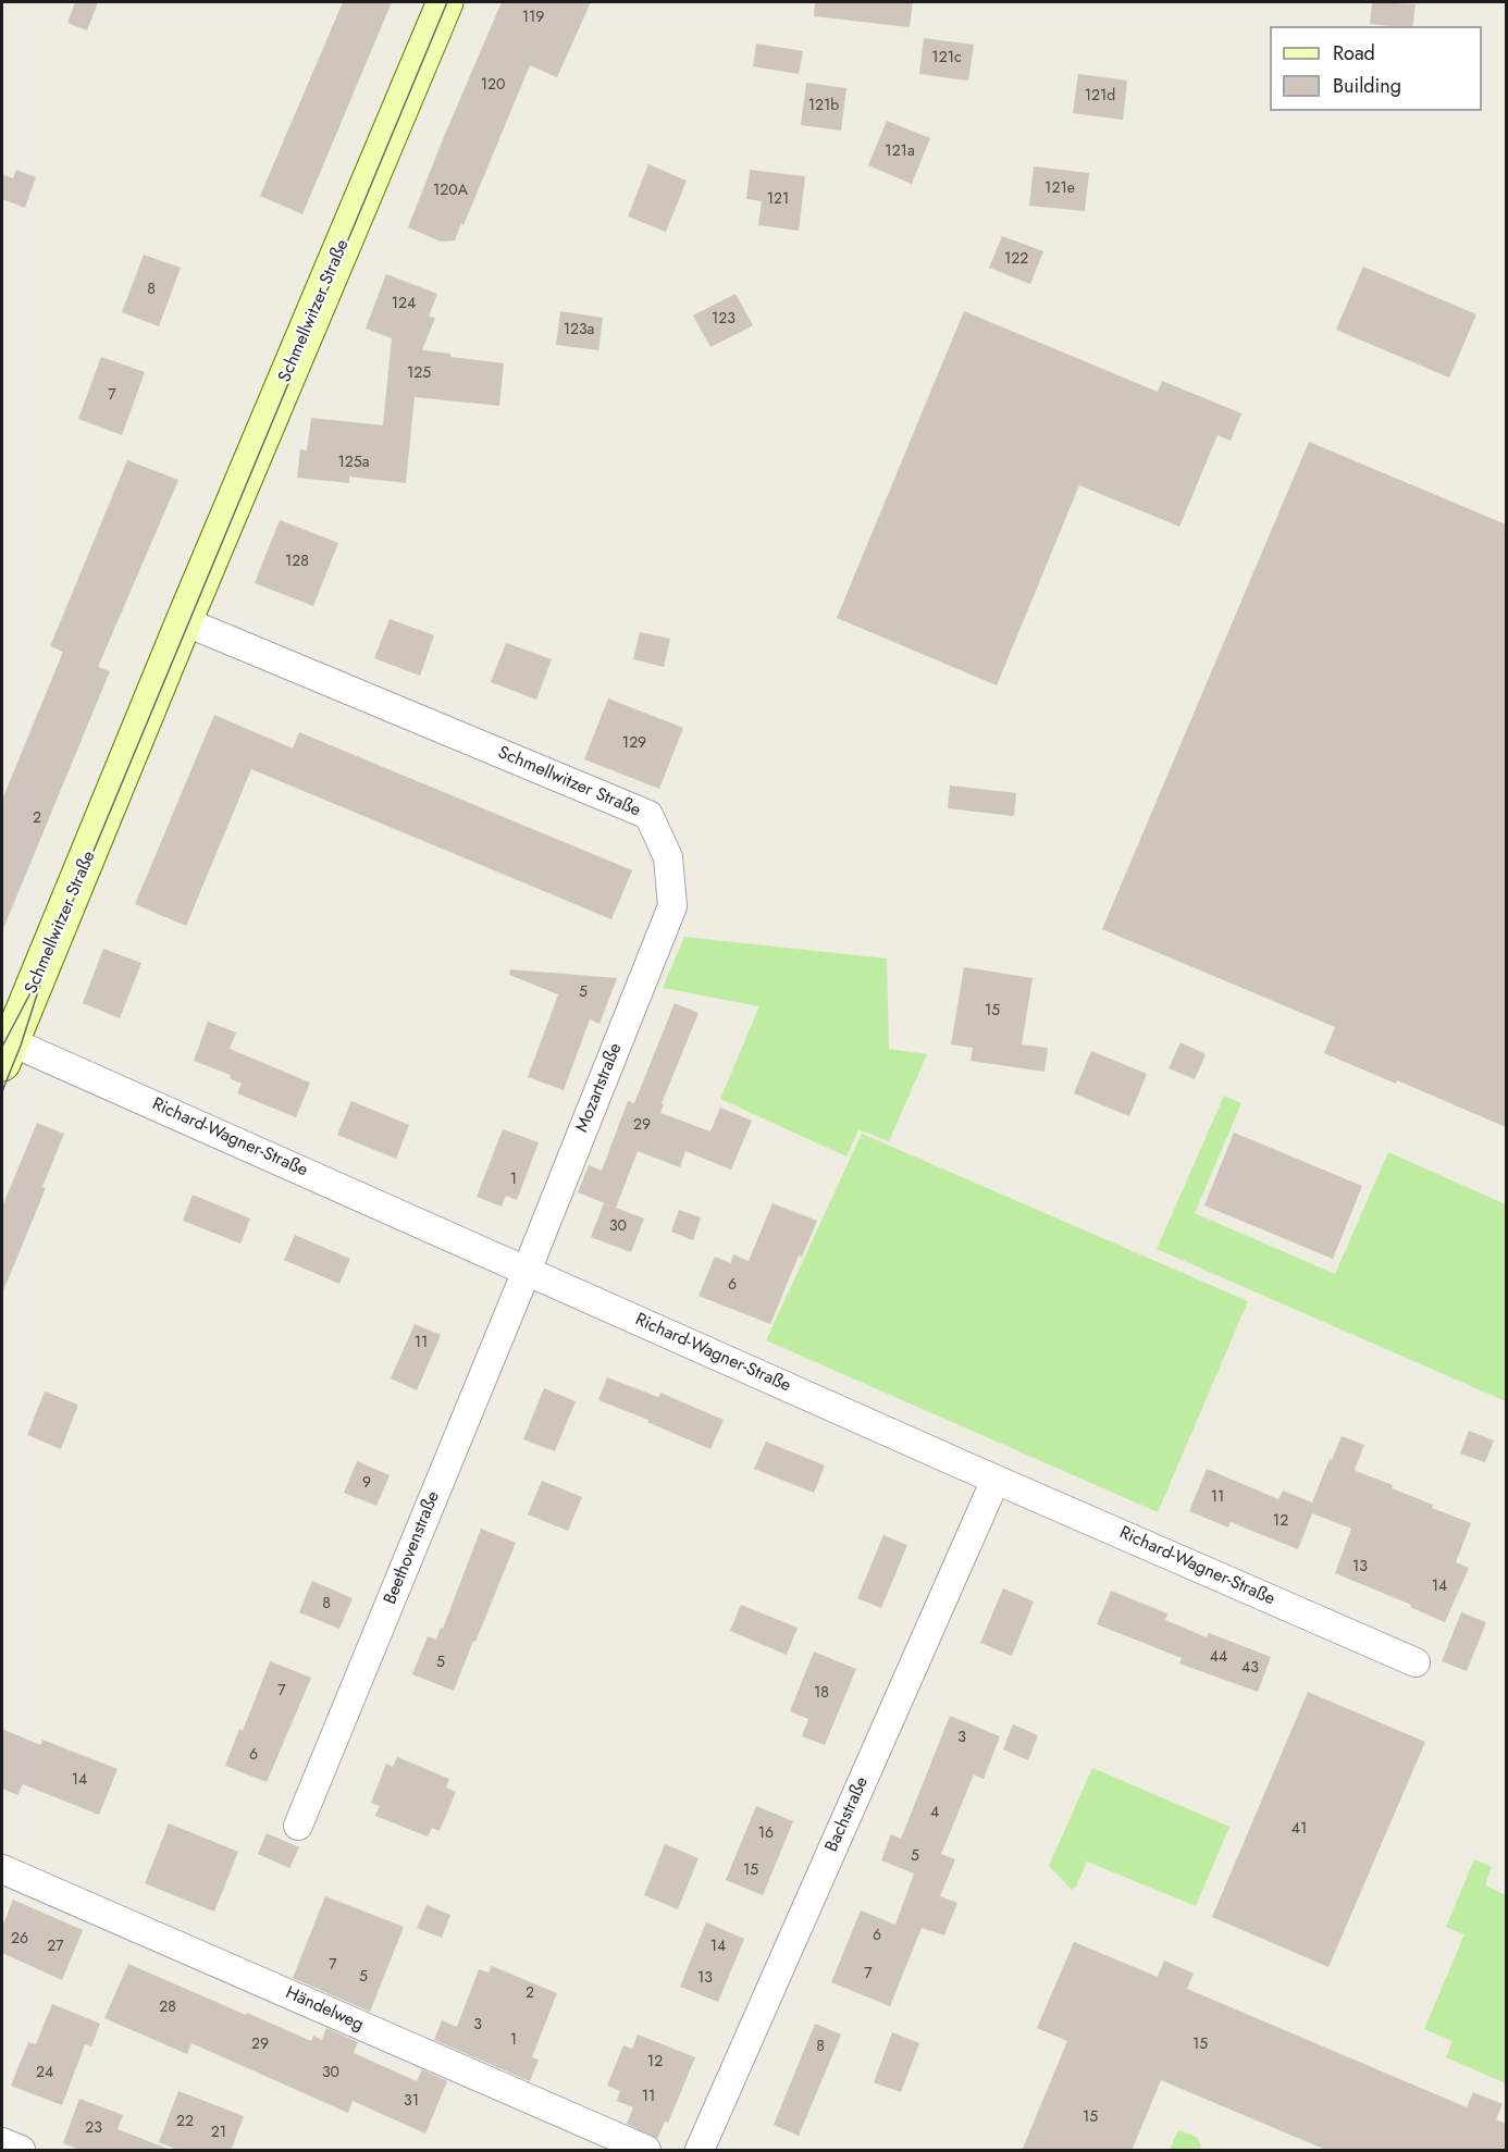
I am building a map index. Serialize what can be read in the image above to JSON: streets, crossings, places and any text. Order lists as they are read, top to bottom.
{
  "streets": {
    "street": [
      "Schmellwitzer Straße",
      "Mozartstraße",
      "Richard-Wagner-Straße",
      "Beethovenstraße",
      "Bachstraße",
      "Händelweg"
    ]
  },
  "crossings": [
    ["Schmellwitzer Straße", "Mozartstraße"],
    ["Schmellwitzer Straße", "Richard-Wagner-Straße"],
    ["Mozartstraße", "Richard-Wagner-Straße"],
    ["Mozartstraße", "Beethovenstraße"],
    ["Richard-Wagner-Straße", "Beethovenstraße"],
    ["Richard-Wagner-Straße", "Bachstraße"]
  ],
  "house_numbers": [
    "119",
    "121c",
    "120",
    "121d",
    "121b",
    "121a",
    "121e",
    "120A",
    "121",
    "122",
    "8",
    "124",
    "123",
    "123a",
    "125",
    "7",
    "125a",
    "128",
    "129",
    "2",
    "5",
    "15",
    "29",
    "1",
    "30",
    "6",
    "11",
    "9",
    "11",
    "12",
    "13",
    "14",
    "8",
    "44",
    "5",
    "43",
    "7",
    "18",
    "3",
    "6",
    "14",
    "4",
    "41",
    "16",
    "5",
    "15",
    "6",
    "26",
    "27",
    "14",
    "7",
    "7",
    "5",
    "13",
    "2",
    "28",
    "3",
    "1",
    "29",
    "15",
    "8",
    "12",
    "24",
    "30",
    "11",
    "31",
    "15",
    "22",
    "23",
    "21"
  ],
  "legend": ["Road", "Building"]
}
